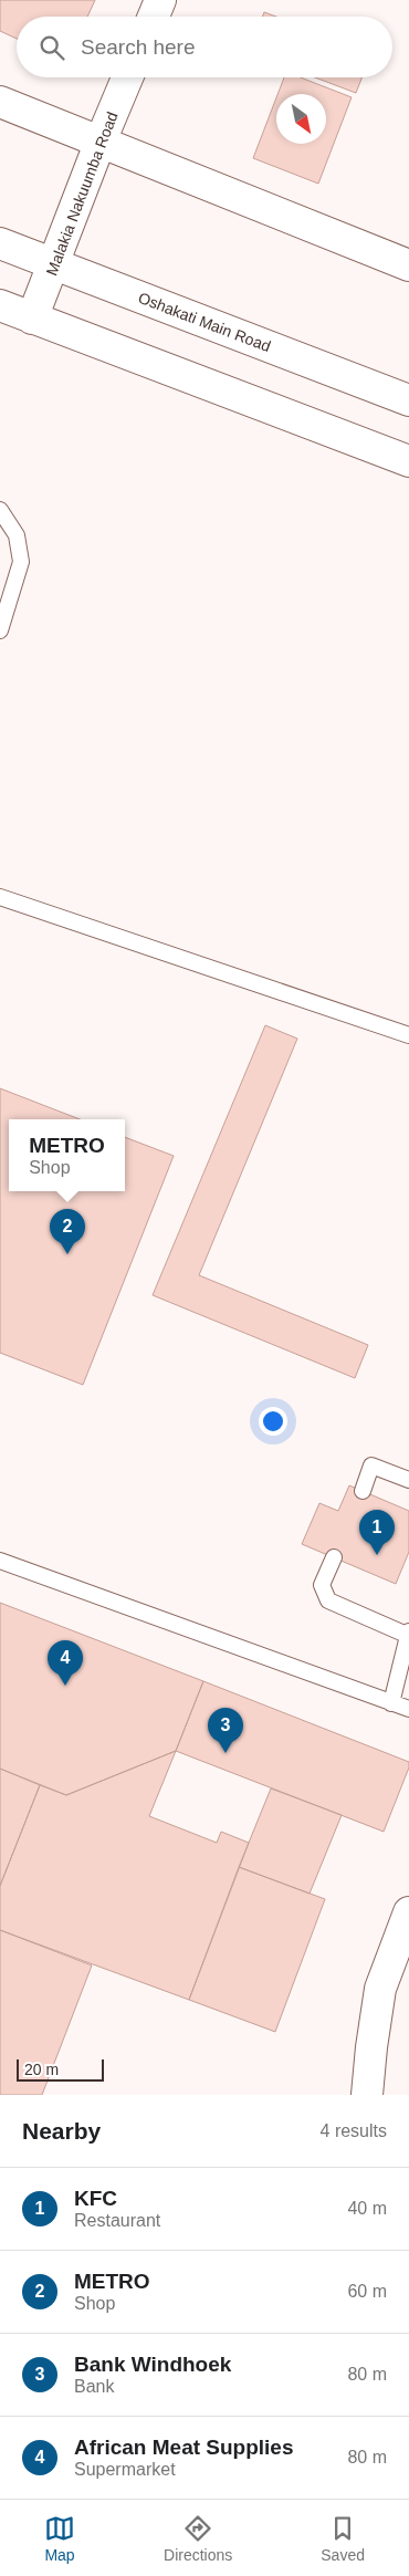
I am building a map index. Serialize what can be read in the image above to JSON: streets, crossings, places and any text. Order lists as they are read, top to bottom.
{
  "streets": {
    "main road": ["Malakia Nakuumba Road", "Oshakati Main Road"]
  },
  "crossings": [
    ["Malakia Nakuumba Road", "Oshakati Main Road"]
  ],
  "scale_bar": "20 m",
  "north": "bottom right",
  "page": {
    "search": "Search here",
    "popup": ["METRO", "Shop"],
    "pins": [
      "2",
      "1",
      "4",
      "3"
    ],
    "scale": "20 m",
    "heading": ["Nearby", "4 results"],
    "list": [
      {
        "mark": "1",
        "name": "KFC",
        "note": "Restaurant",
        "value": "40 m"
      },
      {
        "mark": "2",
        "name": "METRO",
        "note": "Shop",
        "value": "60 m"
      },
      {
        "mark": "3",
        "name": "Bank Windhoek",
        "note": "Bank",
        "value": "80 m"
      },
      {
        "mark": "4",
        "name": "African Meat Supplies",
        "note": "Supermarket",
        "value": "80 m"
      }
    ],
    "nav": ["Map", "Directions", "Saved"]
  }
}
